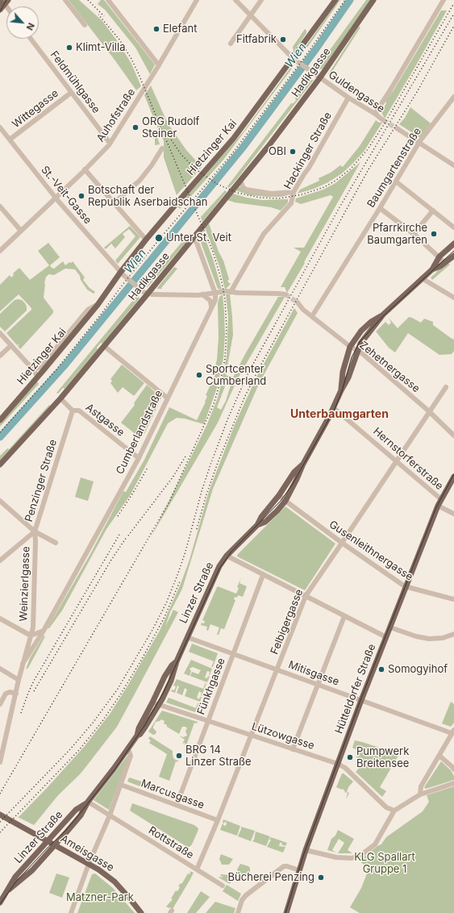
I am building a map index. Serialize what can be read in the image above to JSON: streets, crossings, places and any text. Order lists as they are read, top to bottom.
{
  "streets": {
    "main road": [
      "Hadikgasse",
      "Hietzinger Kai",
      "Linzer Straße",
      "Hütteldorfer Straße",
      "Ameisgasse"
    ],
    "street": [
      "Feldmühlgasse",
      "Guldengasse",
      "Wittegasse",
      "Auhofstraße",
      "Hackinger Straße",
      "Baumgartenstraße",
      "St.-Veit-Gasse",
      "Zehetnergasse",
      "Astgasse",
      "Cumberlandstraße",
      "Hernstorferstraße",
      "Penzinger Straße",
      "Gusenleithnergasse",
      "Weinzierlgasse",
      "Felbigergasse",
      "Mitisgasse",
      "Fünkhgasse",
      "Lützowgasse",
      "Marcusgasse",
      "Rottstraße"
    ]
  },
  "crossings": [
    ["Hadikgasse", "Guldengasse"],
    ["Hadikgasse", "St.-Veit-Gasse"],
    ["Hadikgasse", "Astgasse"],
    ["Feldmühlgasse", "Wittegasse"],
    ["Feldmühlgasse", "Auhofstraße"],
    ["Guldengasse", "Hietzinger Kai"],
    ["Guldengasse", "Hackinger Straße"],
    ["Wittegasse", "St.-Veit-Gasse"],
    ["Auhofstraße", "St.-Veit-Gasse"],
    ["Hietzinger Kai", "St.-Veit-Gasse"],
    ["Baumgartenstraße", "Zehetnergasse"],
    ["Zehetnergasse", "Linzer Straße"],
    ["Zehetnergasse", "Felbigergasse"],
    ["Astgasse", "Cumberlandstraße"],
    ["Astgasse", "Penzinger Straße"],
    ["Cumberlandstraße", "Weinzierlgasse"],
    ["Hernstorferstraße", "Linzer Straße"],
    ["Hernstorferstraße", "Felbigergasse"],
    ["Hernstorferstraße", "Hütteldorfer Straße"],
    ["Penzinger Straße", "Weinzierlgasse"],
    ["Gusenleithnergasse", "Linzer Straße"],
    ["Gusenleithnergasse", "Felbigergasse"],
    ["Gusenleithnergasse", "Hütteldorfer Straße"],
    ["Linzer Straße", "Mitisgasse"],
    ["Linzer Straße", "Lützowgasse"],
    ["Linzer Straße", "Ameisgasse"],
    ["Felbigergasse", "Mitisgasse"],
    ["Felbigergasse", "Lützowgasse"],
    ["Felbigergasse", "Marcusgasse"],
    ["Felbigergasse", "Rottstraße"],
    ["Mitisgasse", "Fünkhgasse"],
    ["Mitisgasse", "Hütteldorfer Straße"],
    ["Fünkhgasse", "Lützowgasse"],
    ["Fünkhgasse", "Marcusgasse"],
    ["Hütteldorfer Straße", "Lützowgasse"]
  ],
  "districts": ["Unterbaumgarten"],
  "water": ["Wien"],
  "parks": ["KLG Spallart Gruppe 1", "Matzner-Park"],
  "places": [
    "Elefant",
    "Fitfabrik",
    "Klimt-Villa",
    "ORG Rudolf Steiner",
    "OBI",
    "Botschaft der Republik Aserbaidschan",
    "Pfarrkirche Baumgarten",
    "Unter St. Veit",
    "Sportcenter Cumberland",
    "Somogyihof",
    "BRG 14 Linzer Straße",
    "Pumpwerk Breitensee",
    "Bücherei Penzing"
  ],
  "north": "bottom right"
}
